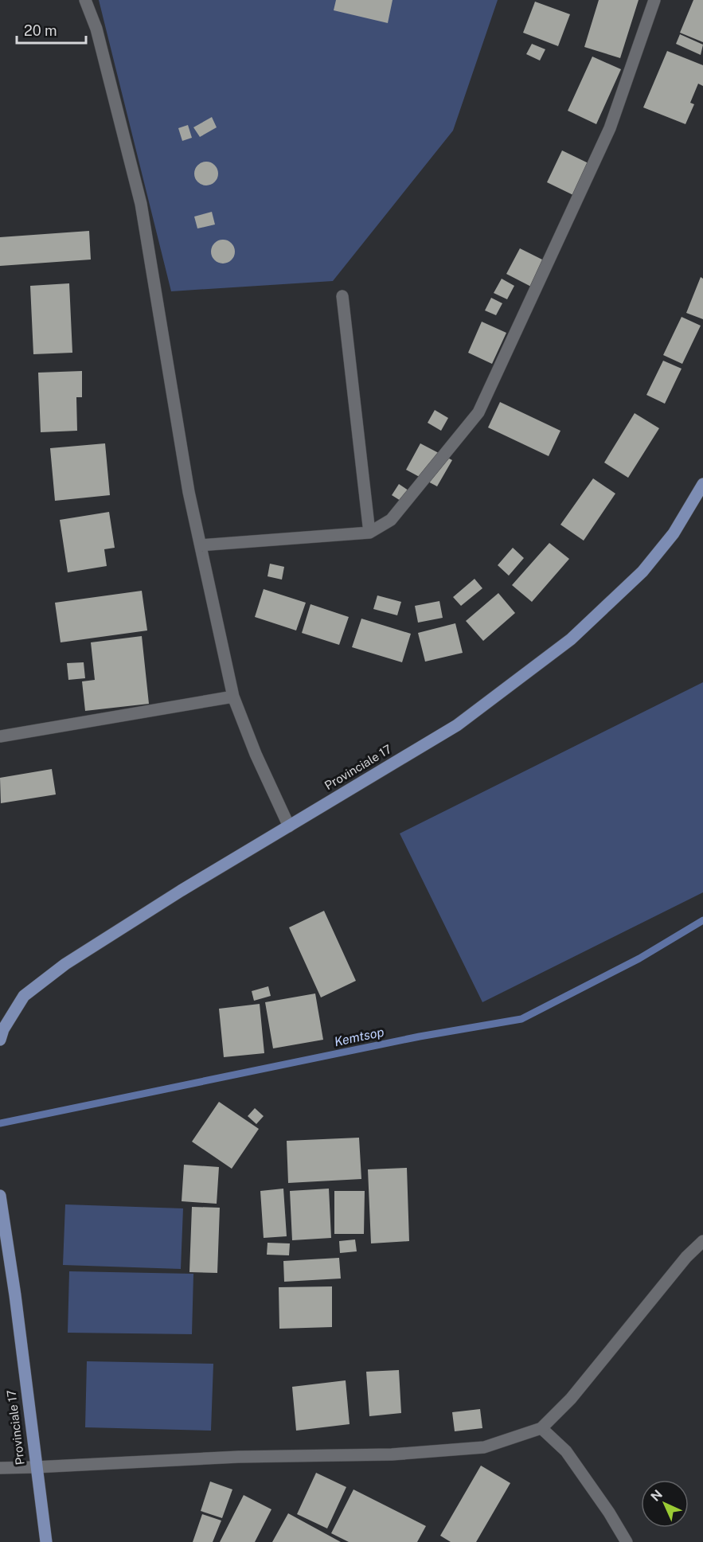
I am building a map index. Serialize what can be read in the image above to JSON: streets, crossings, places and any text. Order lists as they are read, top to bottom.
{
  "streets": {
    "main road": ["Provinciale 17"]
  },
  "water": ["Kemtsop"],
  "scale_bar": "20 m",
  "north": "top left"
}
